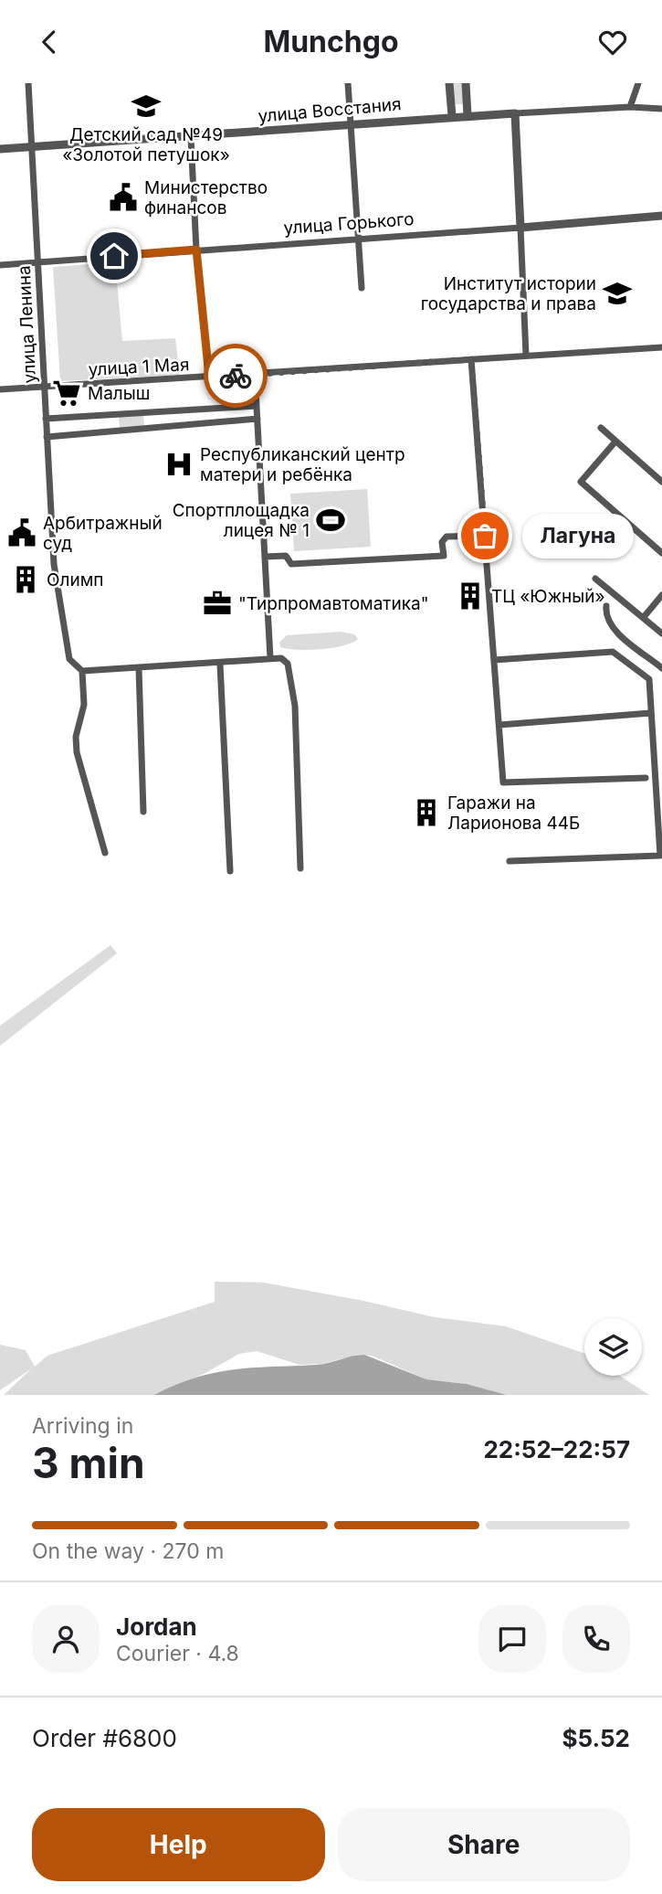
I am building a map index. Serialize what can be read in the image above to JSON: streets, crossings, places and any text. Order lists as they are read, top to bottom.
{
  "streets": {
    "street": [
      "улица Восстания",
      "улица Горького",
      "улица Ленина",
      "улица 1 Мая"
    ]
  },
  "crossings": [
    ["улица Восстания", "улица Ленина"],
    ["улица Горького", "улица Ленина"],
    ["улица Ленина", "улица 1 Мая"]
  ],
  "places": {
    "school or university": ["Детский сад №49 «Золотой петушок»", "Институт истории государства и права"],
    "public building": ["Министерство финансов", "Арбитражный суд"],
    "supermarket": ["Малыш"],
    "hospital": ["Республиканский центр матери и ребёнка"],
    "sports": ["Спортплощадка лицея № 1"],
    "other": ["Лагуна"],
    "building": ["Олимп", "ТЦ «Южный»", "Гаражи на Ларионова 44Б"],
    "office": ["\"Тирпромавтоматика\""]
  },
  "page": {
    "header": "Munchgo",
    "bubble": "Лагуна",
    "heading": ["3 min", "Arriving in", "22:52–22:57"],
    "panel": [
      "Jordan",
      "Courier · 4.8",
      "Order #6800",
      "$5.52"
    ],
    "bar": "On the way · 270 m",
    "buttons": ["Help", "Share"]
  }
}
